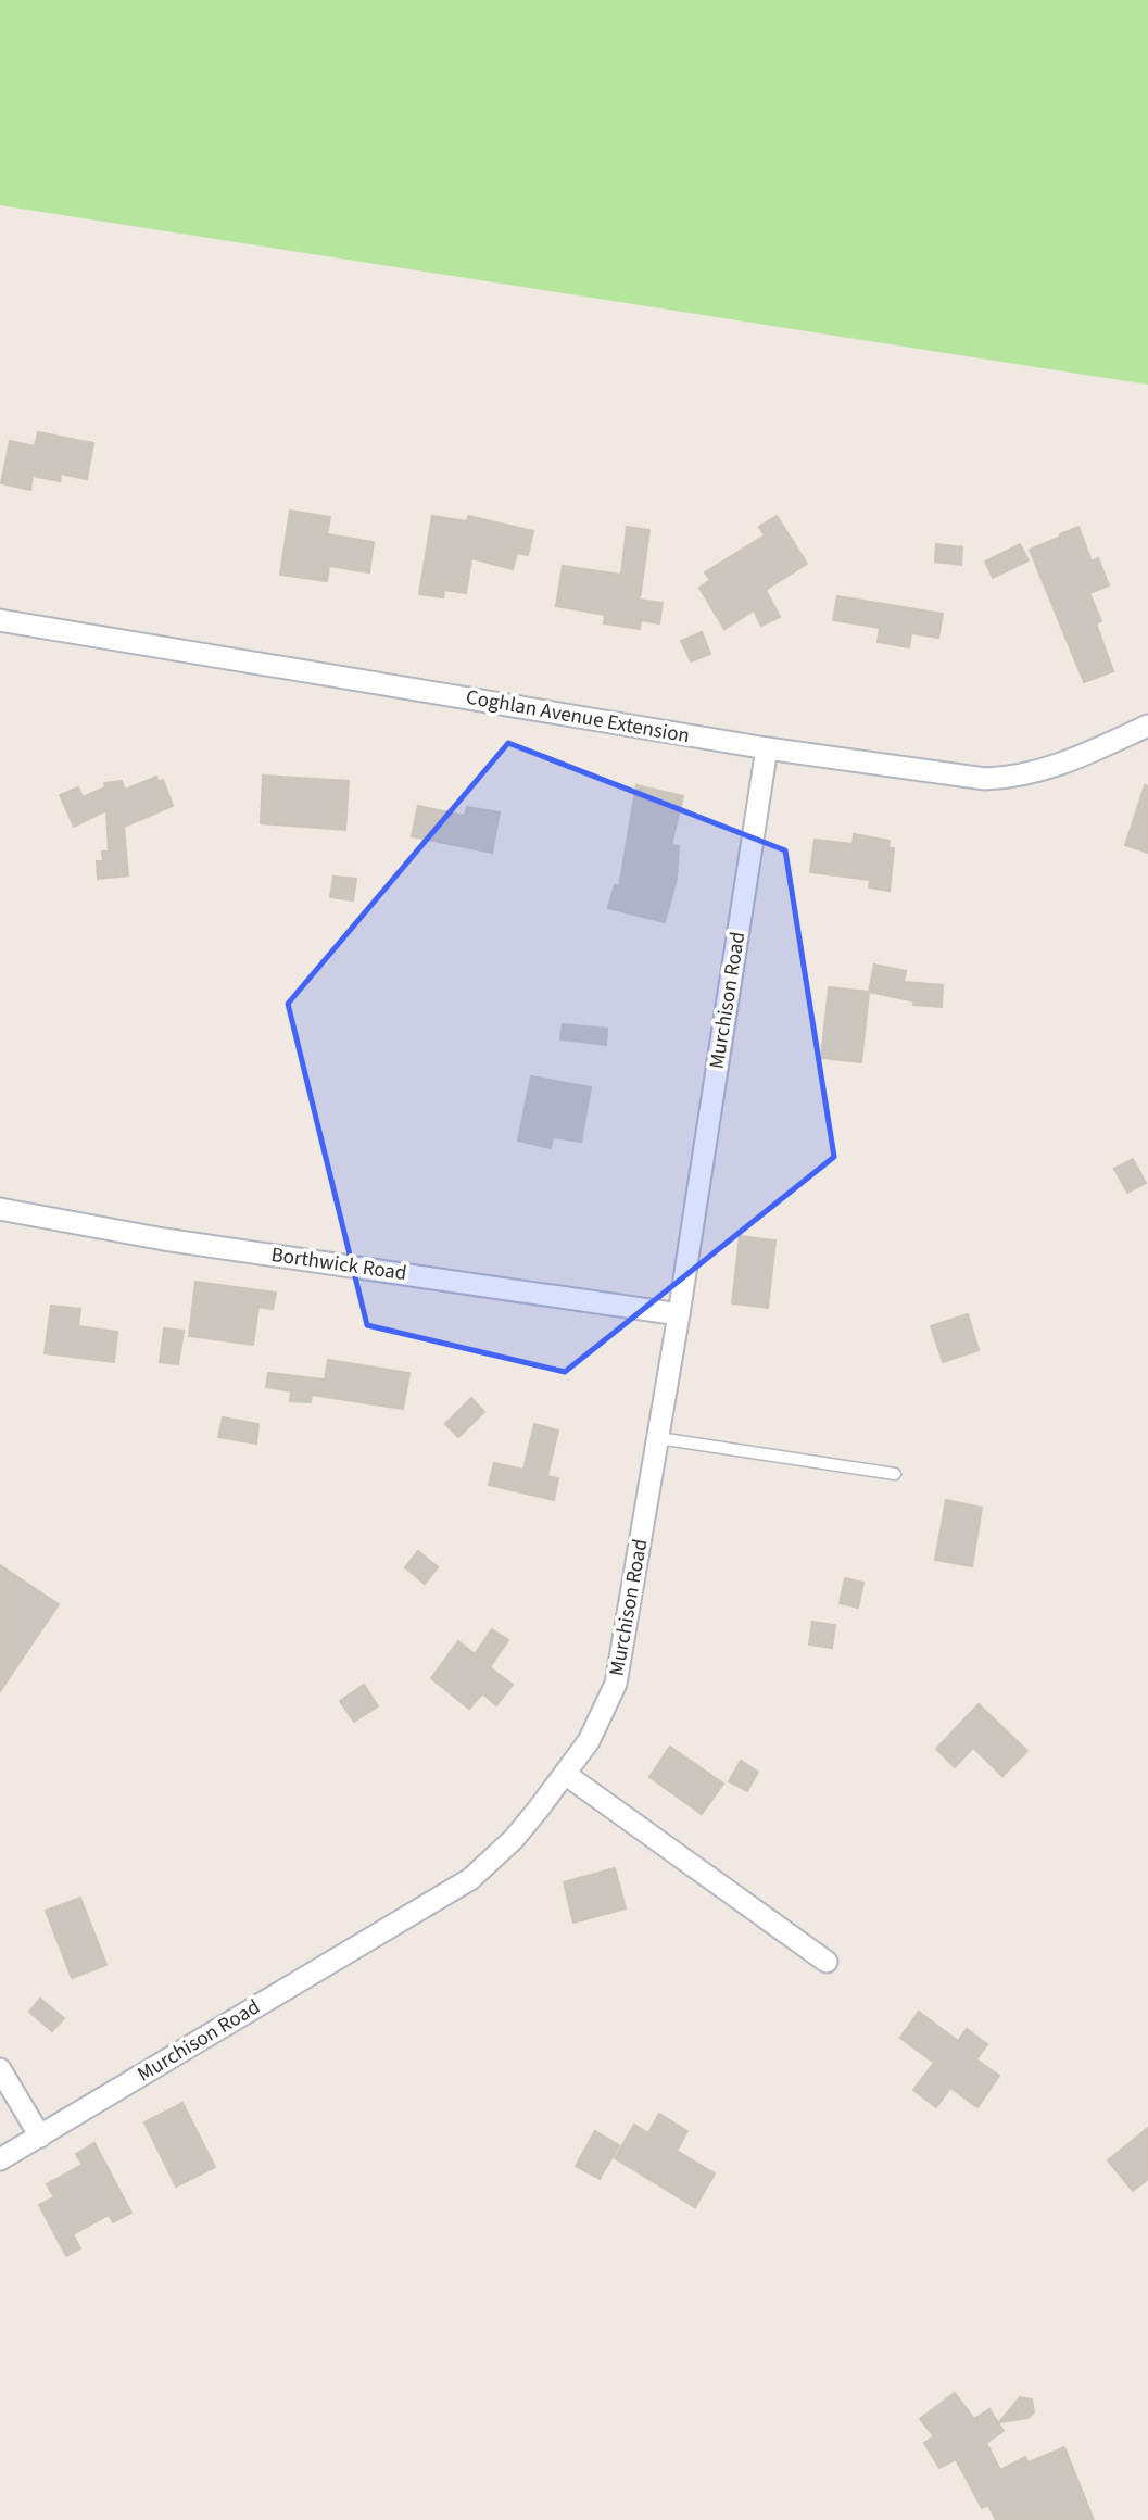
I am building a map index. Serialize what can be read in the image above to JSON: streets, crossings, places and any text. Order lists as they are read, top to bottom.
{
  "streets": {
    "street": ["Coghlan Avenue Extension", "Murchison Road", "Borthwick Road"]
  },
  "crossings": [
    ["Coghlan Avenue Extension", "Murchison Road"],
    ["Murchison Road", "Borthwick Road"]
  ]
}
